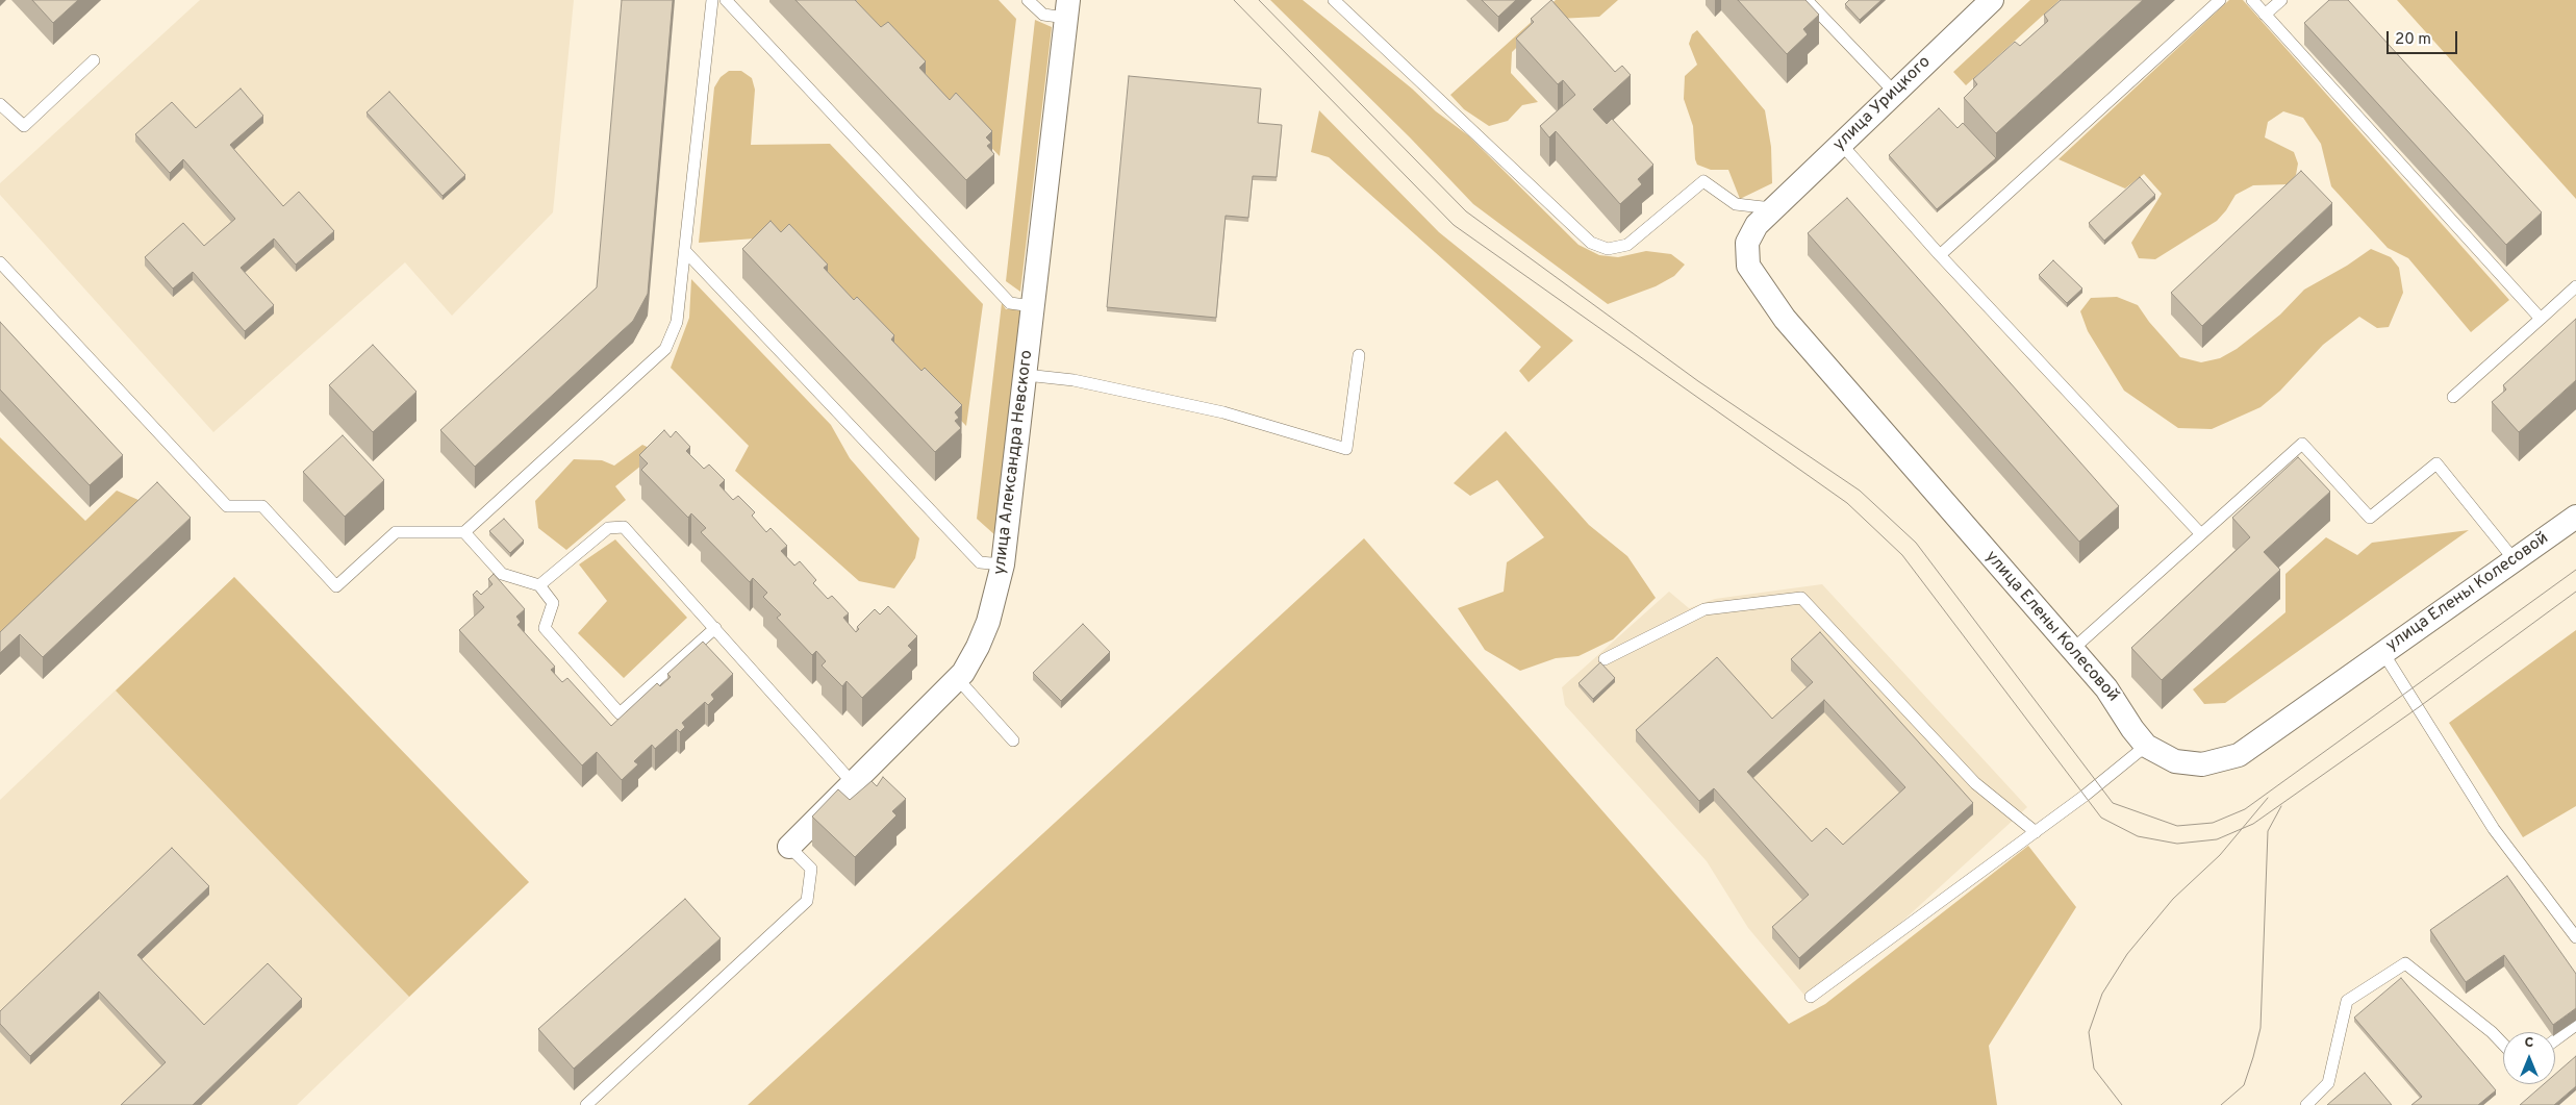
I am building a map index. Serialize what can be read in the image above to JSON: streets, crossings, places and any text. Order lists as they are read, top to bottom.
{
  "streets": {
    "street": ["улица Урицкого", "улица Александра Невского", "улица Елены Колесовой"]
  },
  "crossings": [
    ["улица Урицкого", "улица Елены Колесовой"]
  ],
  "scale_bar": "20 m",
  "north": "top"
}
